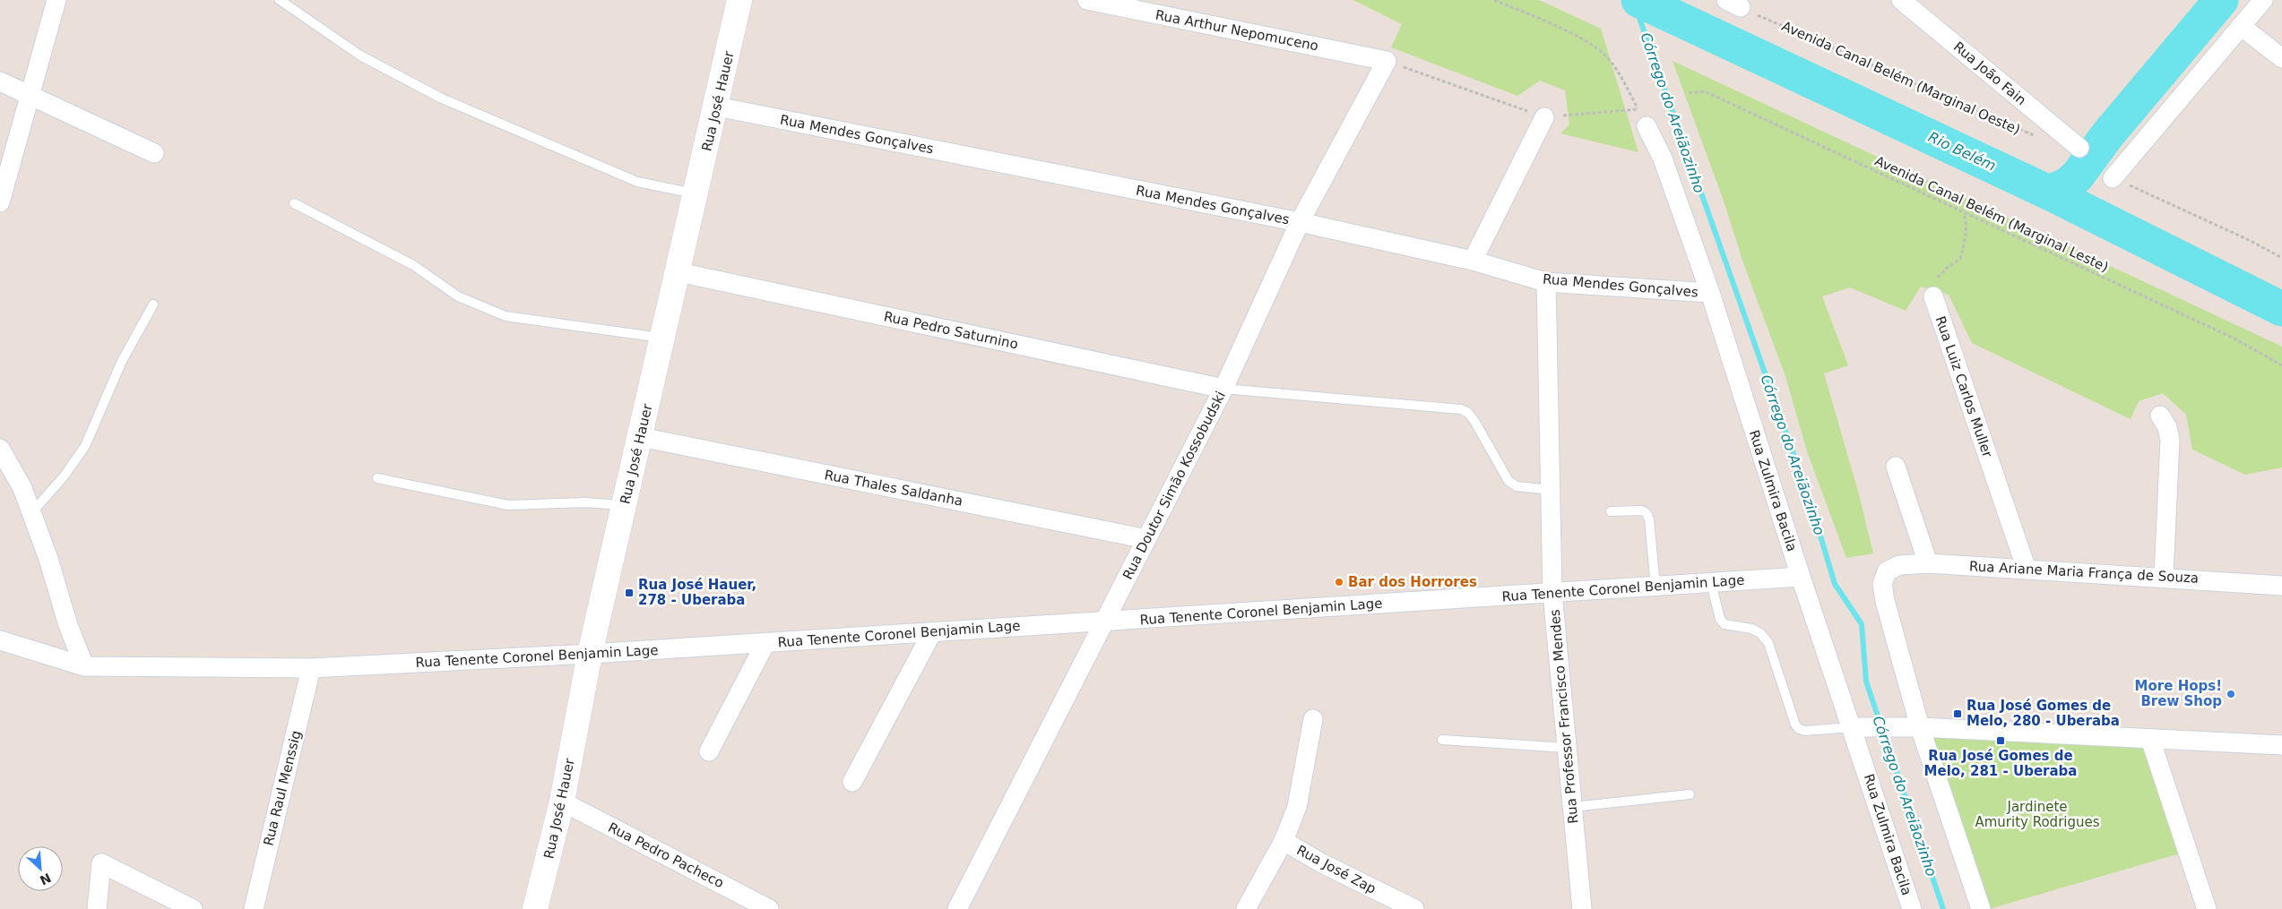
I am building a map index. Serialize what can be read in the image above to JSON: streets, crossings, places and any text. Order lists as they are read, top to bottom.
{
  "streets": {
    "main road": ["Rua José Hauer"],
    "street": [
      "Rua Arthur Nepomuceno",
      "Rua João Fain",
      "Rua Mendes Gonçalves",
      "Rua Pedro Saturnino",
      "Rua Luiz Carlos Muller",
      "Rua Doutor Simão Kossobudski",
      "Rua Thales Saldanha",
      "Rua Zulmira Bacila",
      "Rua Ariane Maria França de Souza",
      "Rua Tenente Coronel Benjamin Lage",
      "Rua Professor Francisco Mendes",
      "Rua Raul Menssig",
      "Rua Pedro Pacheco",
      "Rua José Zap"
    ],
    "path": ["Avenida Canal Belém (Marginal Oeste)", "Avenida Canal Belém (Marginal Leste)"]
  },
  "crossings": [
    ["Rua Arthur Nepomuceno", "Rua Doutor Simão Kossobudski"],
    ["Rua José Hauer", "Rua Mendes Gonçalves"],
    ["Rua José Hauer", "Rua Pedro Saturnino"],
    ["Rua José Hauer", "Rua Thales Saldanha"],
    ["Rua José Hauer", "Rua Tenente Coronel Benjamin Lage"],
    ["Rua José Hauer", "Rua Pedro Pacheco"],
    ["Rua Mendes Gonçalves", "Rua Doutor Simão Kossobudski"],
    ["Rua Mendes Gonçalves", "Rua Zulmira Bacila"],
    ["Rua Mendes Gonçalves", "Rua Professor Francisco Mendes"],
    ["Rua Pedro Saturnino", "Rua Doutor Simão Kossobudski"],
    ["Rua Luiz Carlos Muller", "Rua Ariane Maria França de Souza"],
    ["Rua Doutor Simão Kossobudski", "Rua Thales Saldanha"],
    ["Rua Doutor Simão Kossobudski", "Rua Tenente Coronel Benjamin Lage"],
    ["Rua Zulmira Bacila", "Rua Tenente Coronel Benjamin Lage"],
    ["Rua Tenente Coronel Benjamin Lage", "Rua Professor Francisco Mendes"],
    ["Rua Tenente Coronel Benjamin Lage", "Rua Raul Menssig"]
  ],
  "water": ["Córrego do Areiãozinho", "Rio Belém"],
  "parks": ["Jardinete Amurity Rodrigues"],
  "places": {
    "other": ["Bar dos Horrores", "More Hops! Brew Shop"],
    "transit": ["Rua José Hauer, 278 - Uberaba", "Rua José Gomes de Melo, 280 - Uberaba", "Rua José Gomes de Melo, 281 - Uberaba"]
  },
  "north": "bottom right"
}
